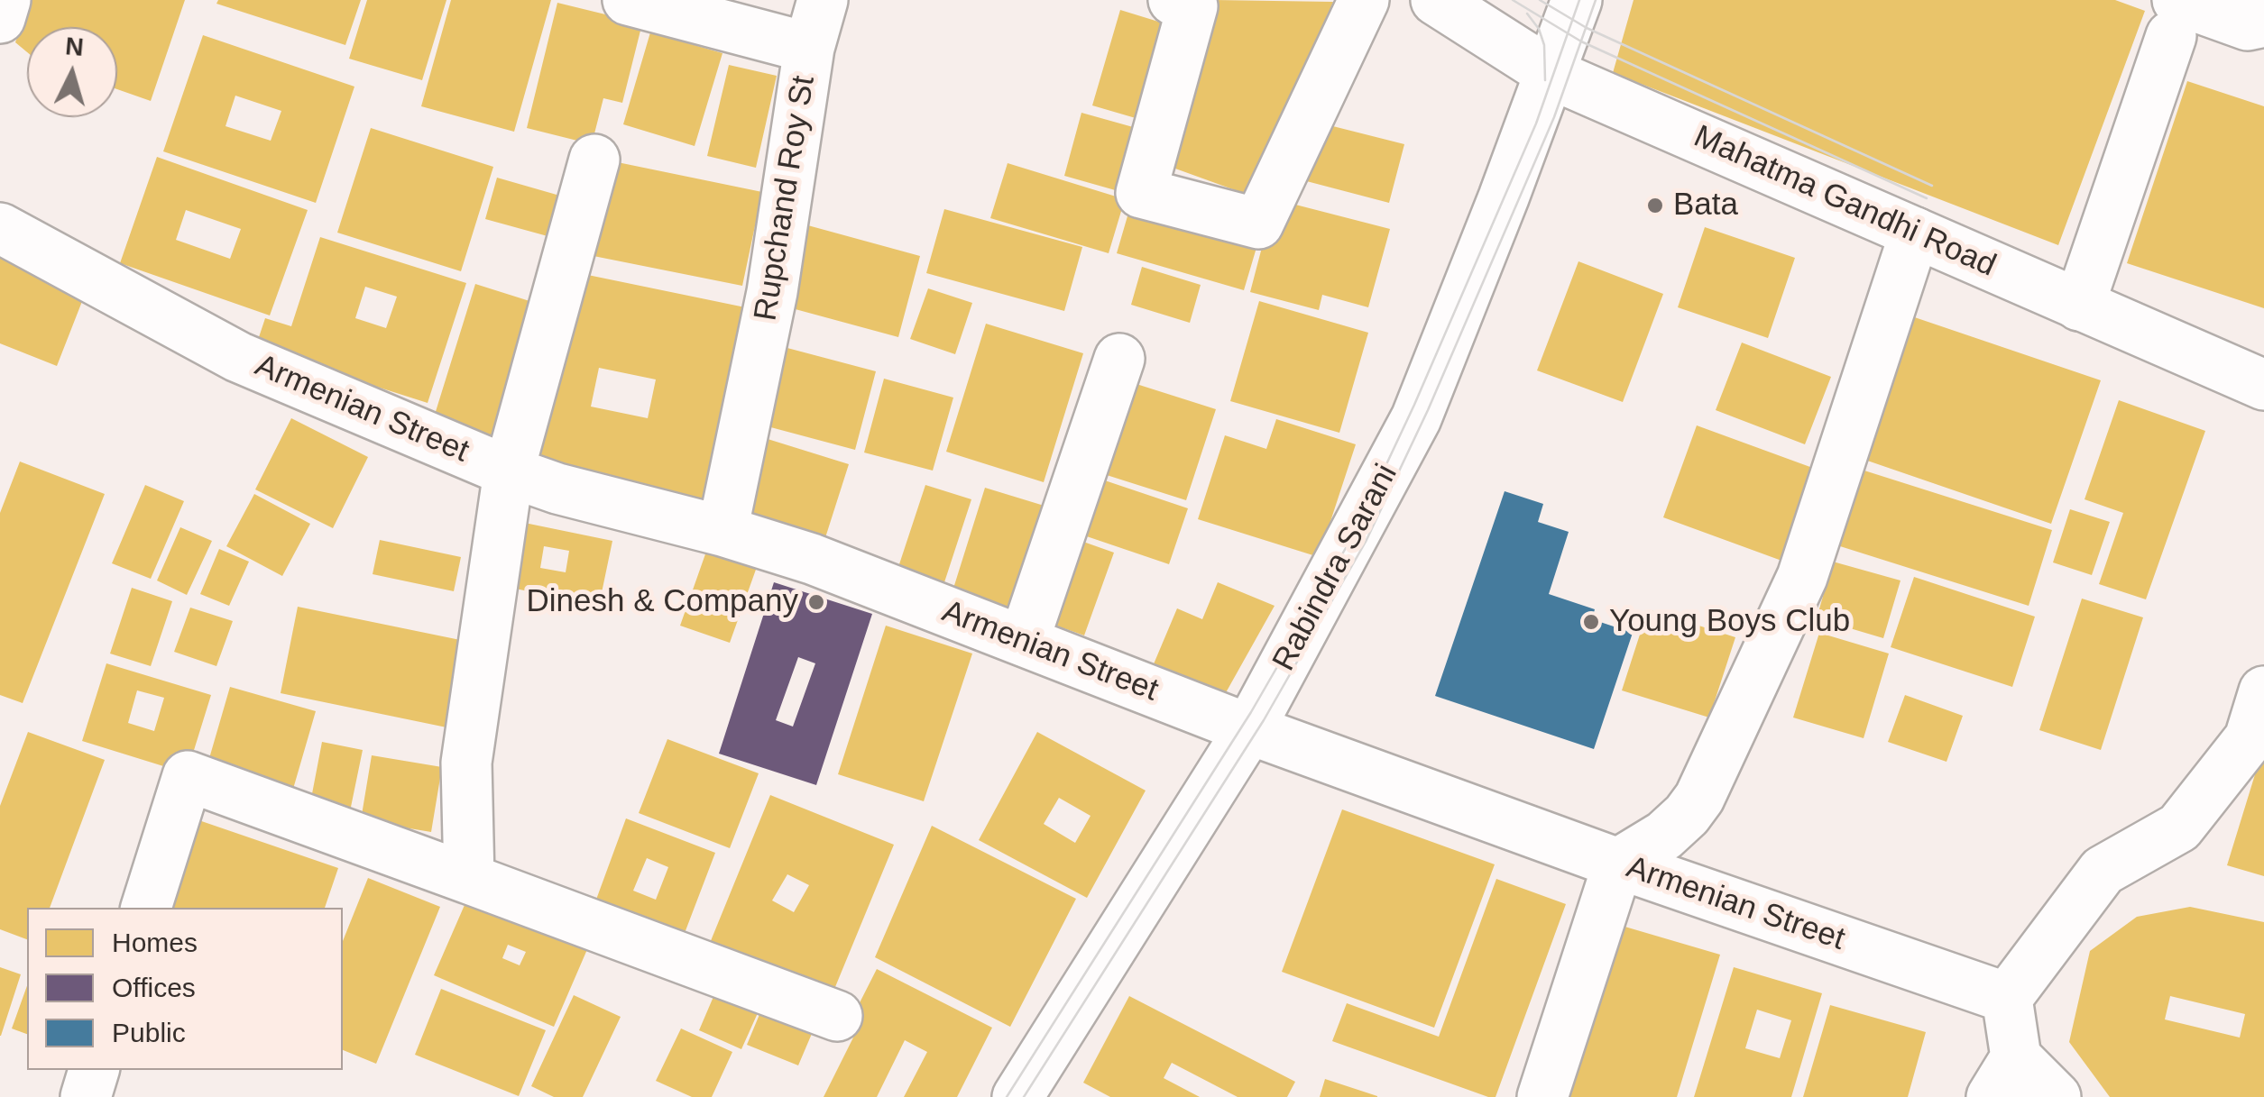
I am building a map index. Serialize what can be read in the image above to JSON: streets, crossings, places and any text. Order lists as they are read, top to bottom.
{
  "streets": {
    "street": [
      "Rupchand Roy St",
      "Mahatma Gandhi Road",
      "Armenian Street",
      "Rabindra Sarani"
    ]
  },
  "crossings": [
    ["Rupchand Roy St", "Armenian Street"],
    ["Mahatma Gandhi Road", "Rabindra Sarani"],
    ["Armenian Street", "Rabindra Sarani"]
  ],
  "places": ["Bata", "Dinesh & Company", "Young Boys Club"],
  "legend": ["Homes", "Offices", "Public"],
  "north": "top"
}
